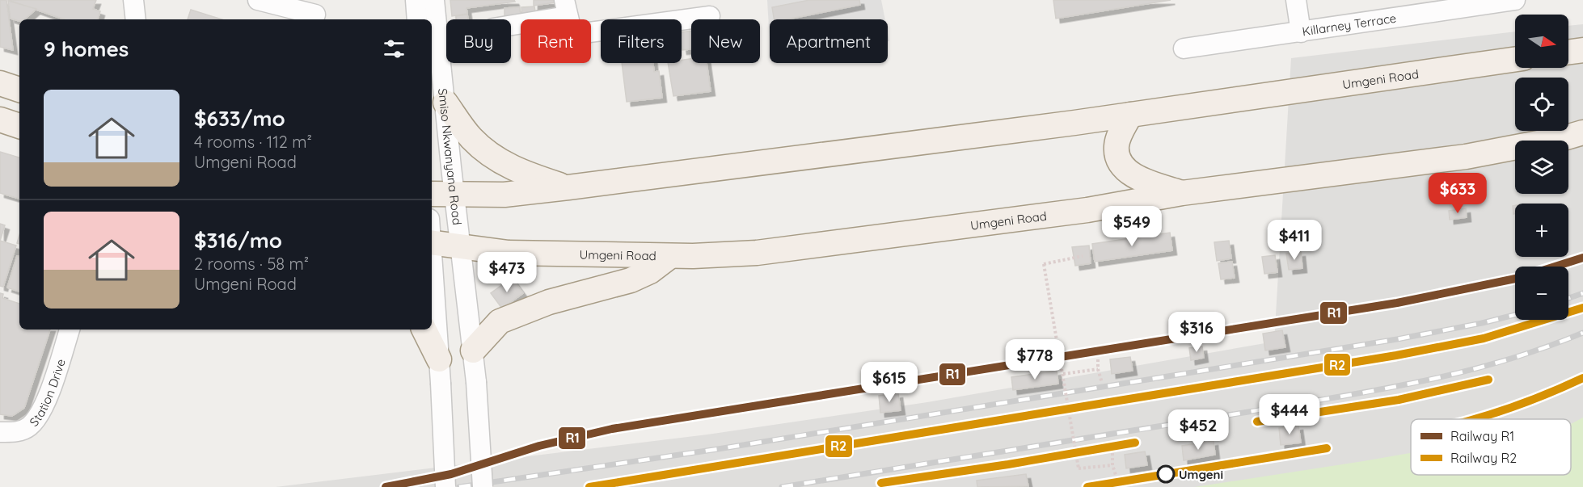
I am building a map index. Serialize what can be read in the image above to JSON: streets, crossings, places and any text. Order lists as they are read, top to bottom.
{
  "streets": {
    "main road": ["Umgeni Road"],
    "street": ["Killarney Terrace", "Smiso Nkwanyana Road", "Station Drive"]
  },
  "crossings": [
    ["Umgeni Road", "Smiso Nkwanyana Road"]
  ],
  "places": ["Umgeni"],
  "lines": ["rail line R1", "rail line R2"],
  "legend": ["Railway R1", "Railway R2"],
  "north": "right",
  "page": {
    "map_buttons": ["+", "−"],
    "chip": [
      "Buy",
      "Rent",
      "Filters",
      "New",
      "Apartment"
    ],
    "heading": "9 homes",
    "list": [
      {
        "name": "$633/mo",
        "note": "4 rooms · 112 m² · Umgeni Road"
      },
      {
        "name": "$316/mo",
        "note": "2 rooms · 58 m² · Umgeni Road"
      }
    ],
    "price": [
      "$633",
      "$549",
      "$411",
      "$473",
      "$316",
      "$778",
      "$615",
      "$444",
      "$452"
    ]
  }
}
